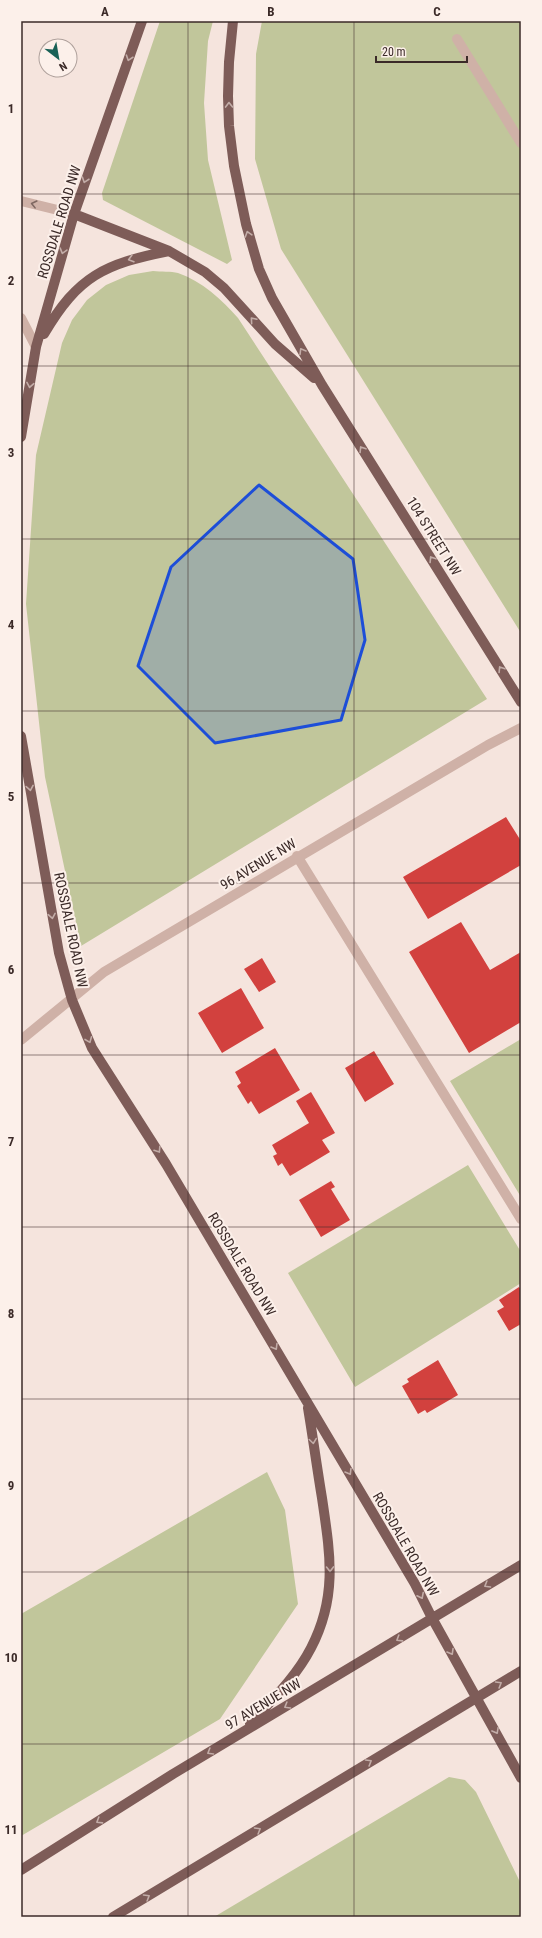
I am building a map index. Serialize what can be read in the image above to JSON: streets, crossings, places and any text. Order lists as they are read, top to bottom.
{
  "streets": {
    "main road": ["ROSSDALE ROAD NW", "104 STREET NW", "97 AVENUE NW"],
    "street": ["96 AVENUE NW"]
  },
  "crossings": [
    ["ROSSDALE ROAD NW", "96 AVENUE NW"],
    ["ROSSDALE ROAD NW", "97 AVENUE NW"]
  ],
  "one_way": ["ROSSDALE ROAD NW", "104 STREET NW", "97 AVENUE NW"],
  "scale_bar": "20 m",
  "north": "bottom right",
  "grid": {
    "columns": ["A", "B", "C"],
    "rows": [
      "1",
      "2",
      "3",
      "4",
      "5",
      "6",
      "7",
      "8",
      "9",
      "10",
      "11"
    ]
  }
}
